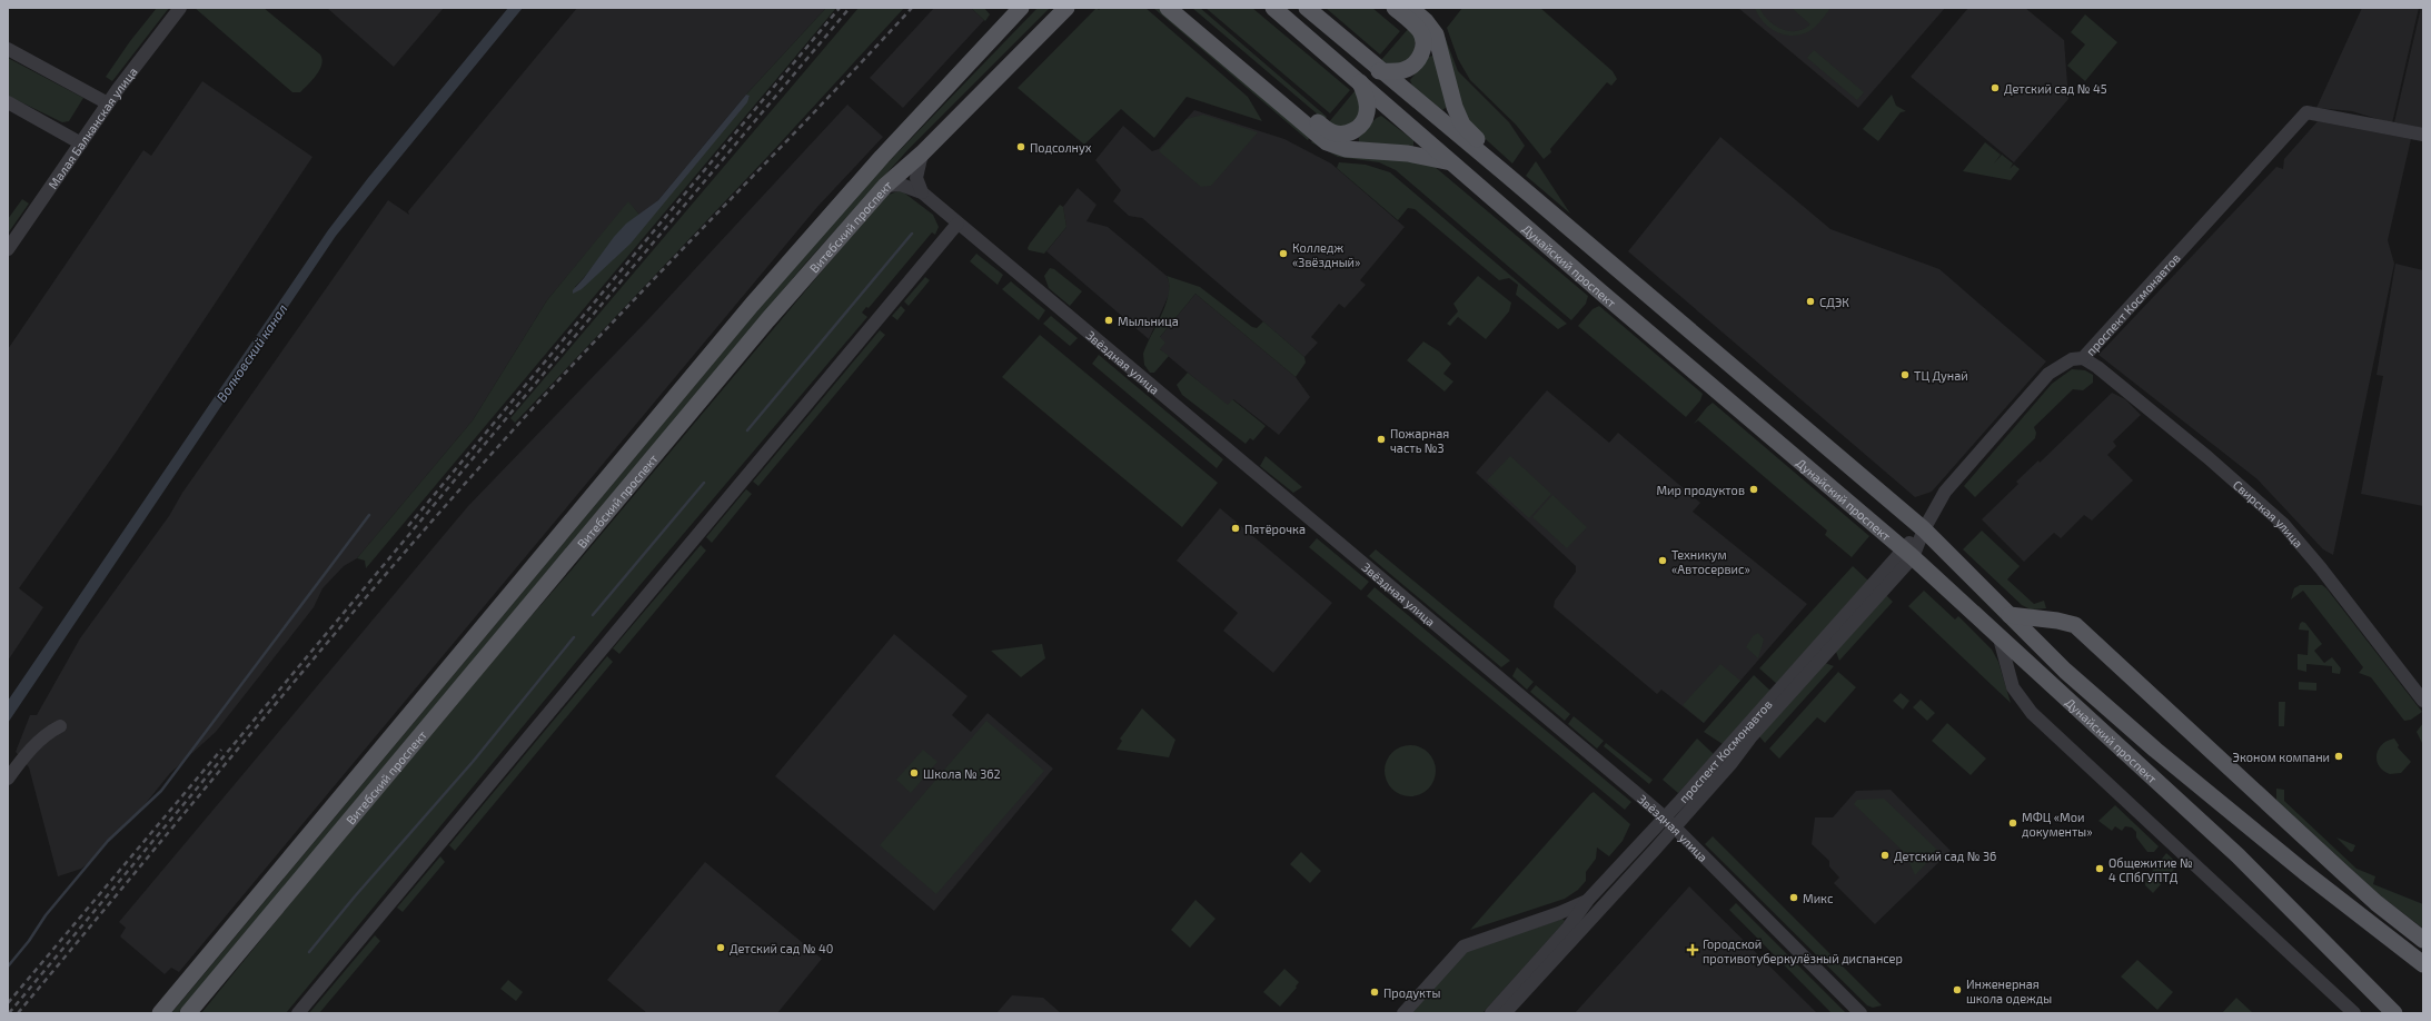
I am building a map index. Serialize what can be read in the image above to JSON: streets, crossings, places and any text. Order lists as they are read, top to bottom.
{
  "streets": {
    "main road": ["Витебский проспект", "Дунайский проспект"],
    "street": [
      "Малая Балканская улица",
      "проспект Космонавтов",
      "Звёздная улица",
      "Свирская улица"
    ]
  },
  "crossings": [
    ["Дунайский проспект", "проспект Космонавтов"],
    ["проспект Космонавтов", "Звёздная улица"],
    ["проспект Космонавтов", "Свирская улица"]
  ],
  "water": ["Волковский канал"],
  "places": {
    "other": [
      "Детский сад № 45",
      "Подсолнух",
      "Колледж «Звёздный»",
      "СДЭК",
      "Мыльница",
      "ТЦ Дунай",
      "Пожарная часть №3",
      "Мир продуктов",
      "Пятёрочка",
      "Техникум «Автосервис»",
      "Эконом компани",
      "Школа № 362",
      "МФЦ «Мои документы»",
      "Детский сад № 36",
      "Общежитие № 4 СПбГУПТД",
      "Микс",
      "Детский сад № 40",
      "Инженерная школа одежды",
      "Продукты"
    ],
    "health": ["Городской противотуберкулёзный диспансер"]
  }
}
